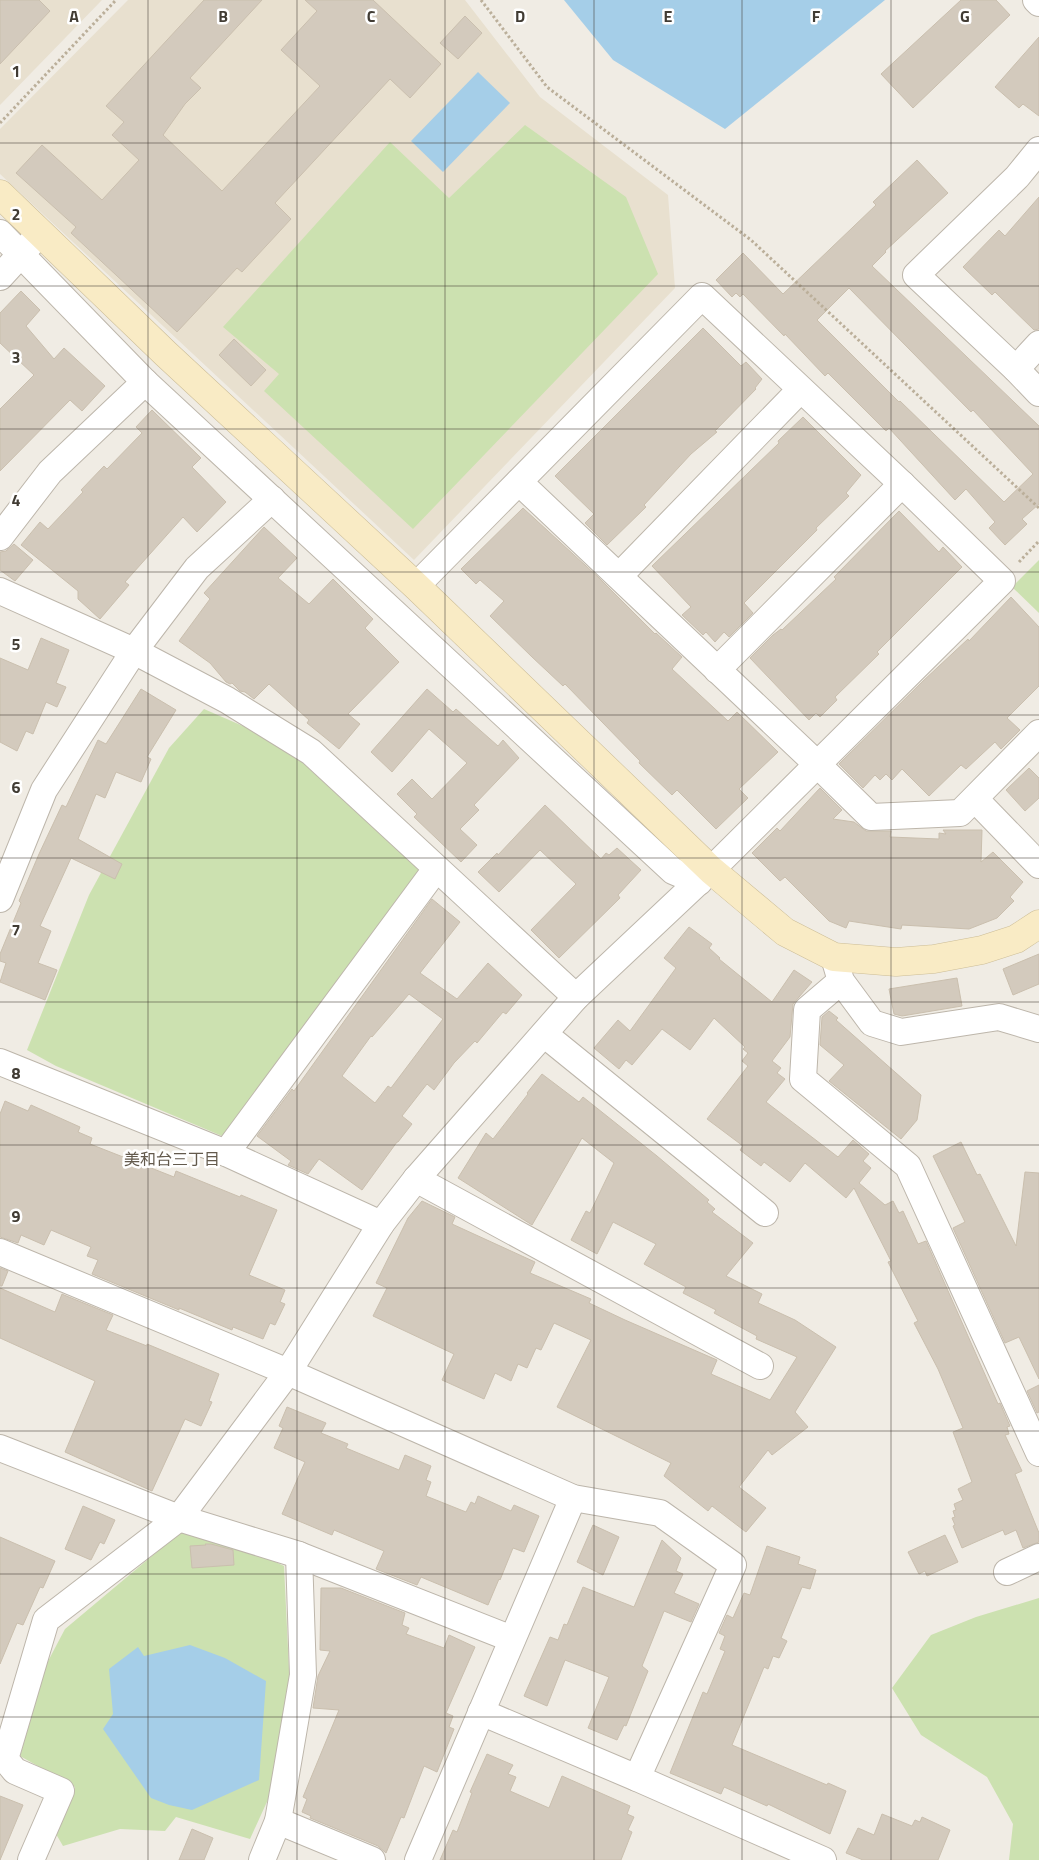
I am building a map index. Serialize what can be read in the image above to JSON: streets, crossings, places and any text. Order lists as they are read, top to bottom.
{
  "districts": ["美和台三丁目"],
  "grid": {
    "columns": [
      "A",
      "B",
      "C",
      "D",
      "E",
      "F",
      "G"
    ],
    "rows": [
      "1",
      "2",
      "3",
      "4",
      "5",
      "6",
      "7",
      "8",
      "9"
    ]
  }
}
